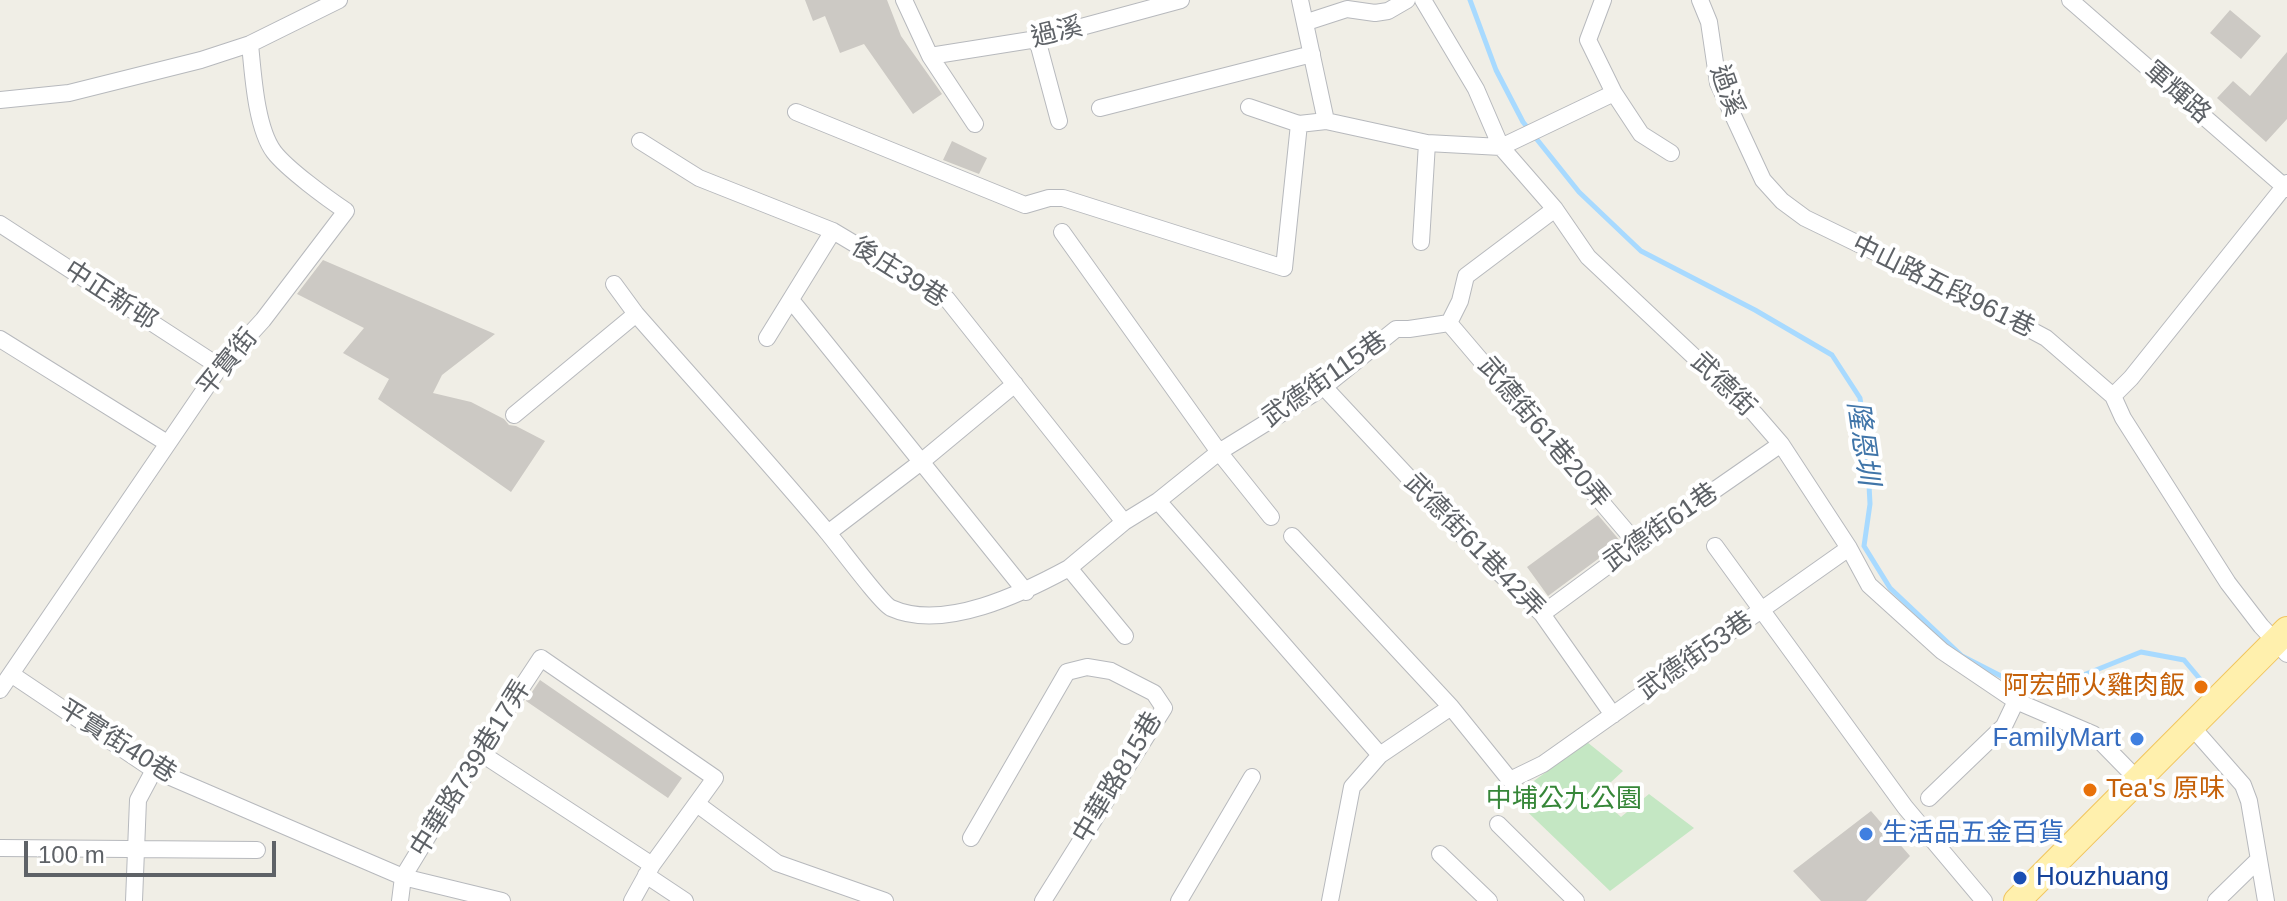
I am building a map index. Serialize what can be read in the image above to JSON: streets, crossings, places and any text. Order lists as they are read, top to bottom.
{
  "streets": {
    "street": [
      "過溪",
      "軍輝路",
      "後庄39巷",
      "中山路五段961巷",
      "中正新邨",
      "平實街",
      "武德街115巷",
      "武德街",
      "武德街61巷20弄",
      "武德街61巷",
      "武德街61巷42弄",
      "武德街53巷",
      "平實街40巷",
      "中華路739巷17弄",
      "中華路815巷"
    ]
  },
  "crossings": [
    ["過溪", "中山路五段961巷"],
    ["軍輝路", "中山路五段961巷"],
    ["中正新邨", "平實街"],
    ["平實街", "平實街40巷"],
    ["武德街115巷", "武德街61巷20弄"],
    ["武德街115巷", "武德街61巷42弄"],
    ["武德街", "武德街61巷"],
    ["武德街", "武德街53巷"],
    ["武德街61巷20弄", "武德街61巷"],
    ["武德街61巷", "武德街61巷42弄"],
    ["武德街61巷42弄", "武德街53巷"],
    ["平實街40巷", "中華路739巷17弄"]
  ],
  "water": ["隆恩圳"],
  "parks": ["中埔公九公園"],
  "places": [
    "阿宏師火雞肉飯",
    "FamilyMart",
    "Tea's 原味",
    "生活品五金百貨",
    "Houzhuang"
  ],
  "scale_bar": "100 m"
}
